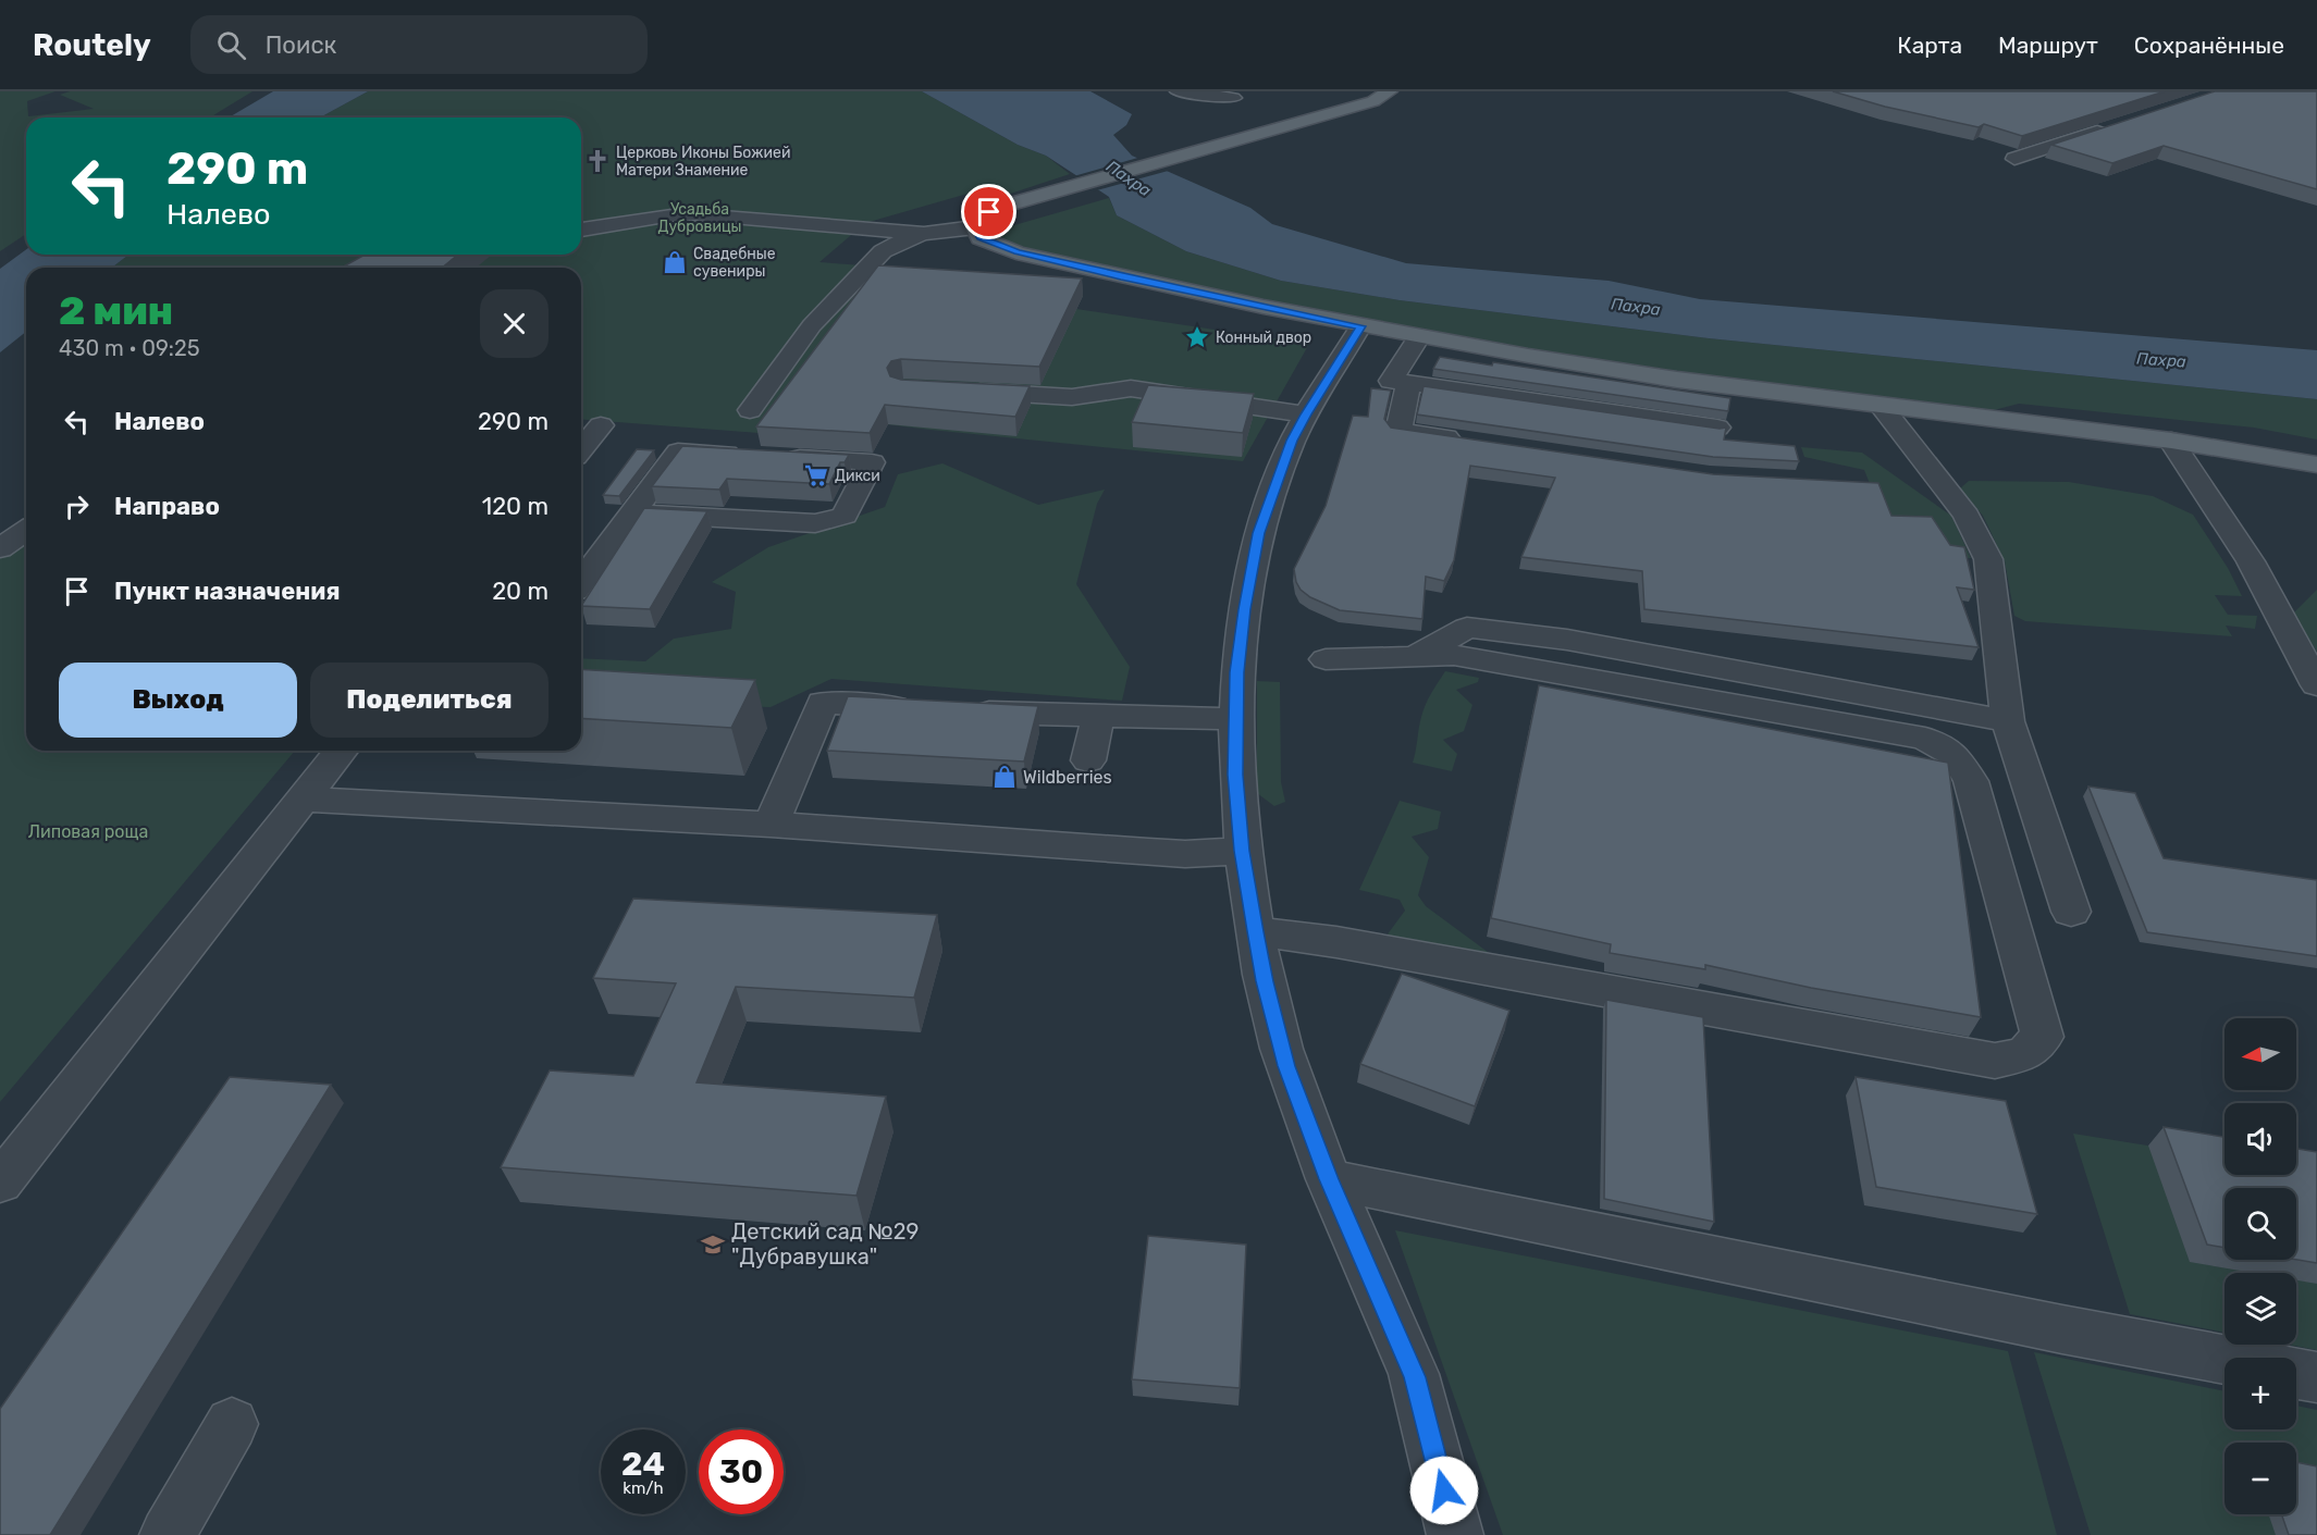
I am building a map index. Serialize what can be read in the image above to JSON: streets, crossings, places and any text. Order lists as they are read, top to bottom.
{
  "water": ["Пахра"],
  "parks": ["Усадьба Дубровицы", "Липовая роща"],
  "places": {
    "church": ["Церковь Иконы Божией Матери Знамение"],
    "shop": ["Свадебные сувениры", "Wildberries"],
    "place": ["Конный двор"],
    "supermarket": ["Дикси"],
    "school or university": ["Детский сад №29 \"Дубравушка\""]
  },
  "north": "left",
  "page": {
    "header": "Routely",
    "search": "Поиск",
    "nav": ["Карта", "Маршрут", "Сохранённые"],
    "turn": ["290 m", "Налево"],
    "heading": ["2 мин", "430 m · 09:25"],
    "list": [
      {
        "name": "Налево",
        "value": "290 m"
      },
      {
        "name": "Направо",
        "value": "120 m"
      },
      {
        "name": "Пункт назначения",
        "value": "20 m"
      }
    ],
    "buttons": ["Выход", "Поделиться"],
    "map_buttons": ["+", "−"],
    "speed": "24 km/h",
    "limit": "30"
  }
}
